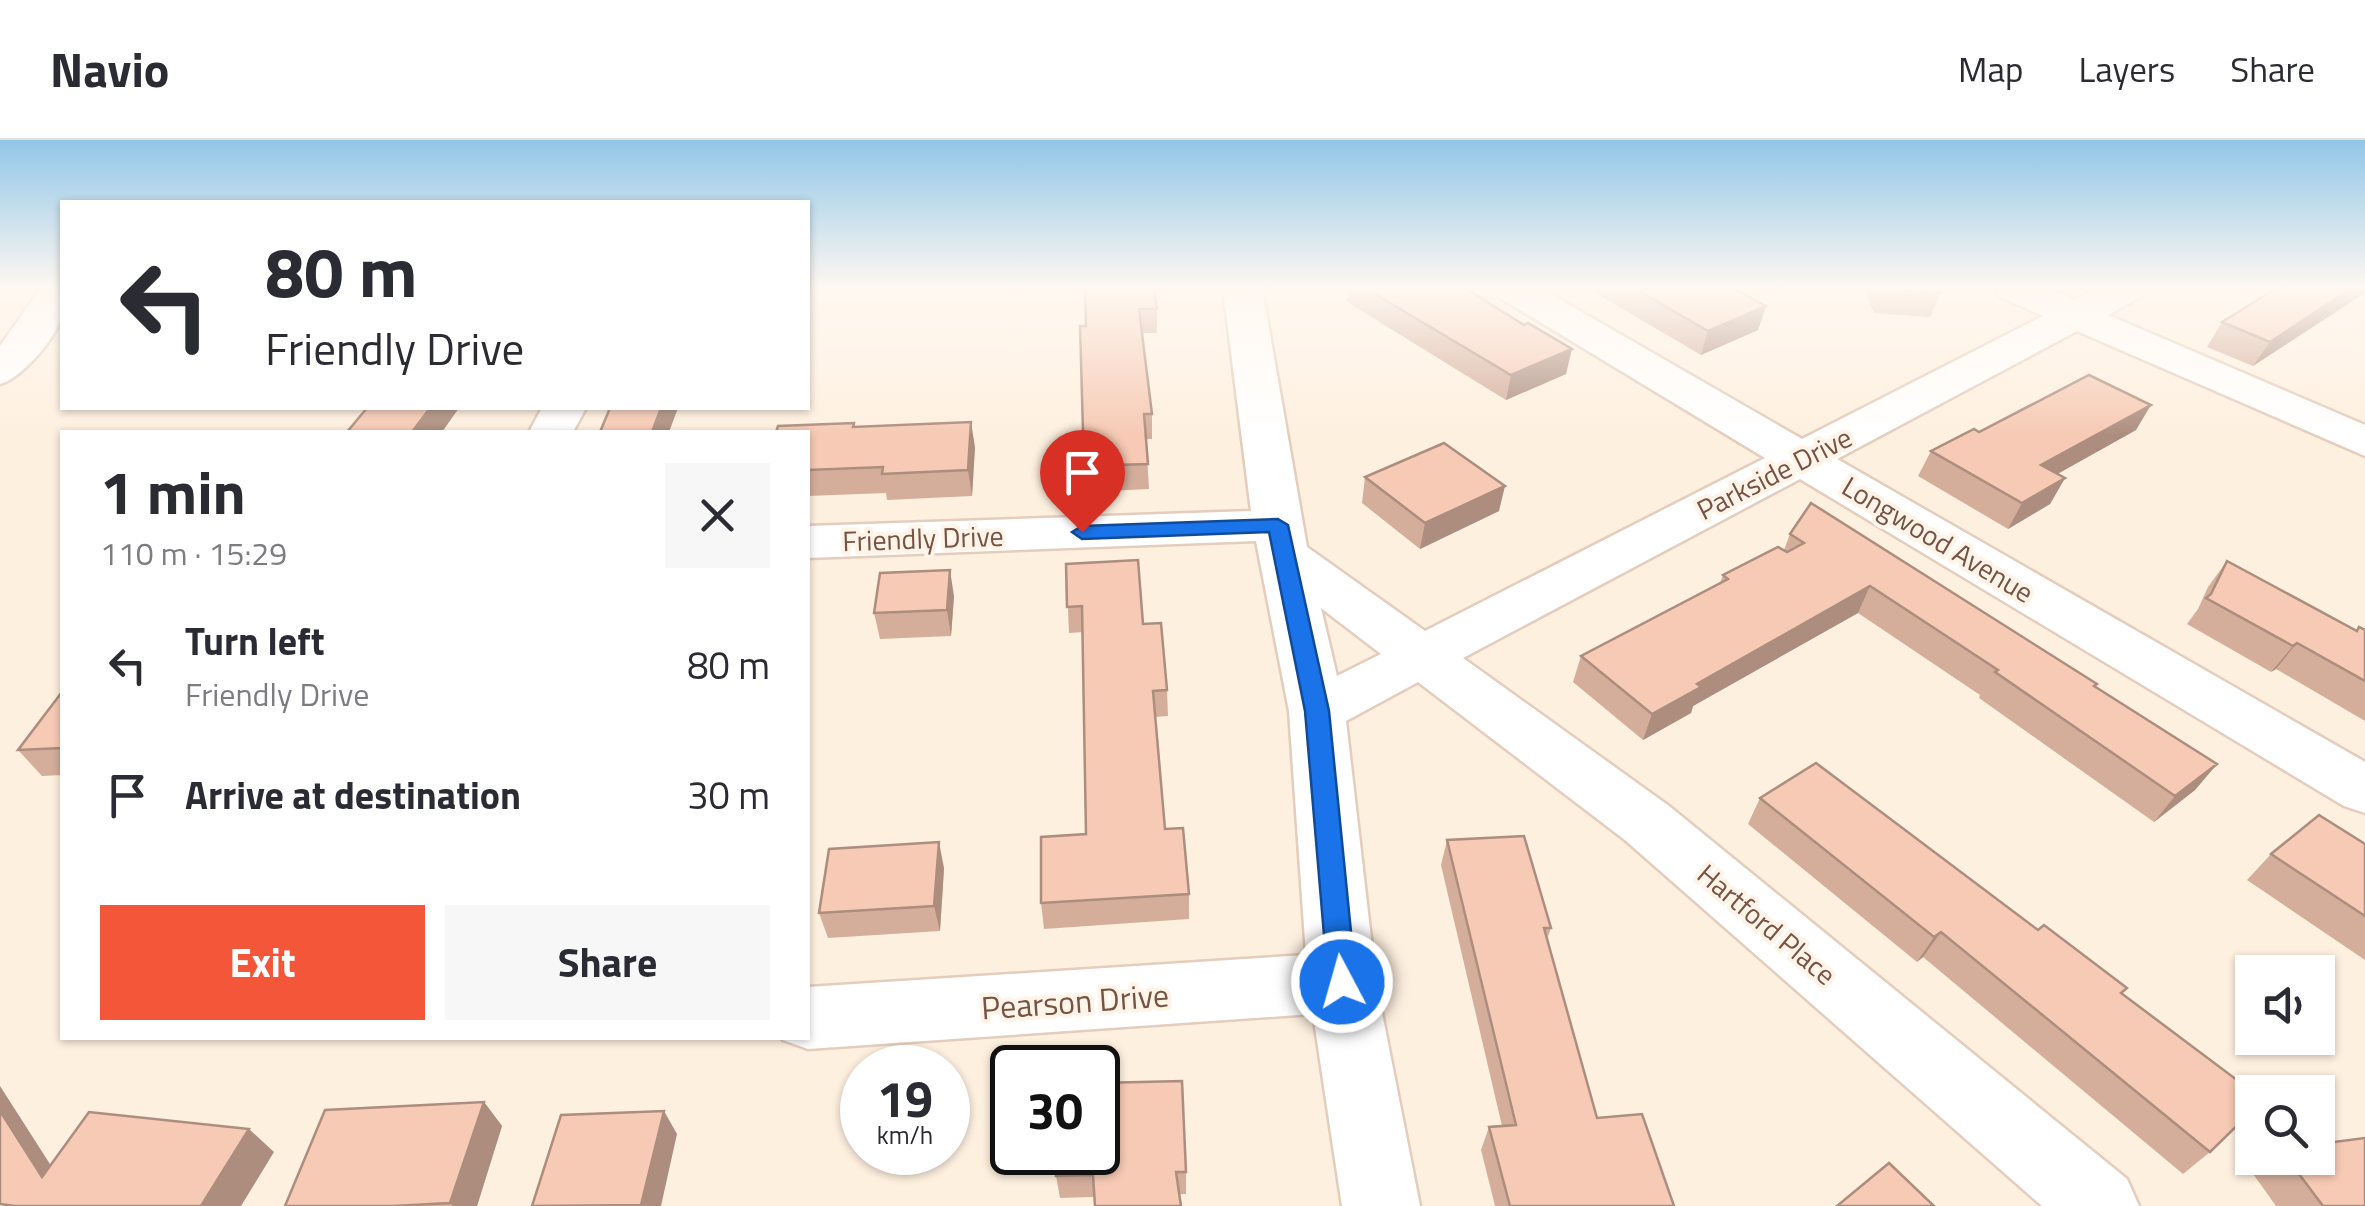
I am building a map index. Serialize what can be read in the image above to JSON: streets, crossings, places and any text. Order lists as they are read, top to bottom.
{
  "streets": {
    "street": [
      "Parkside Drive",
      "Friendly Drive",
      "Longwood Avenue",
      "Hartford Place",
      "Pearson Drive"
    ]
  },
  "crossings": [
    ["Parkside Drive", "Longwood Avenue"],
    ["Parkside Drive", "Hartford Place"],
    ["Friendly Drive", "Hartford Place"]
  ],
  "page": {
    "header": "Navio",
    "nav": ["Map", "Layers", "Share"],
    "turn": ["80 m", "Friendly Drive"],
    "heading": ["1 min", "110 m · 15:29"],
    "list": [
      {
        "name": "Turn left",
        "note": "Friendly Drive",
        "value": "80 m"
      },
      {
        "name": "Arrive at destination",
        "value": "30 m"
      }
    ],
    "buttons": ["Exit", "Share"],
    "speed": "19 km/h",
    "limit": "30"
  }
}
